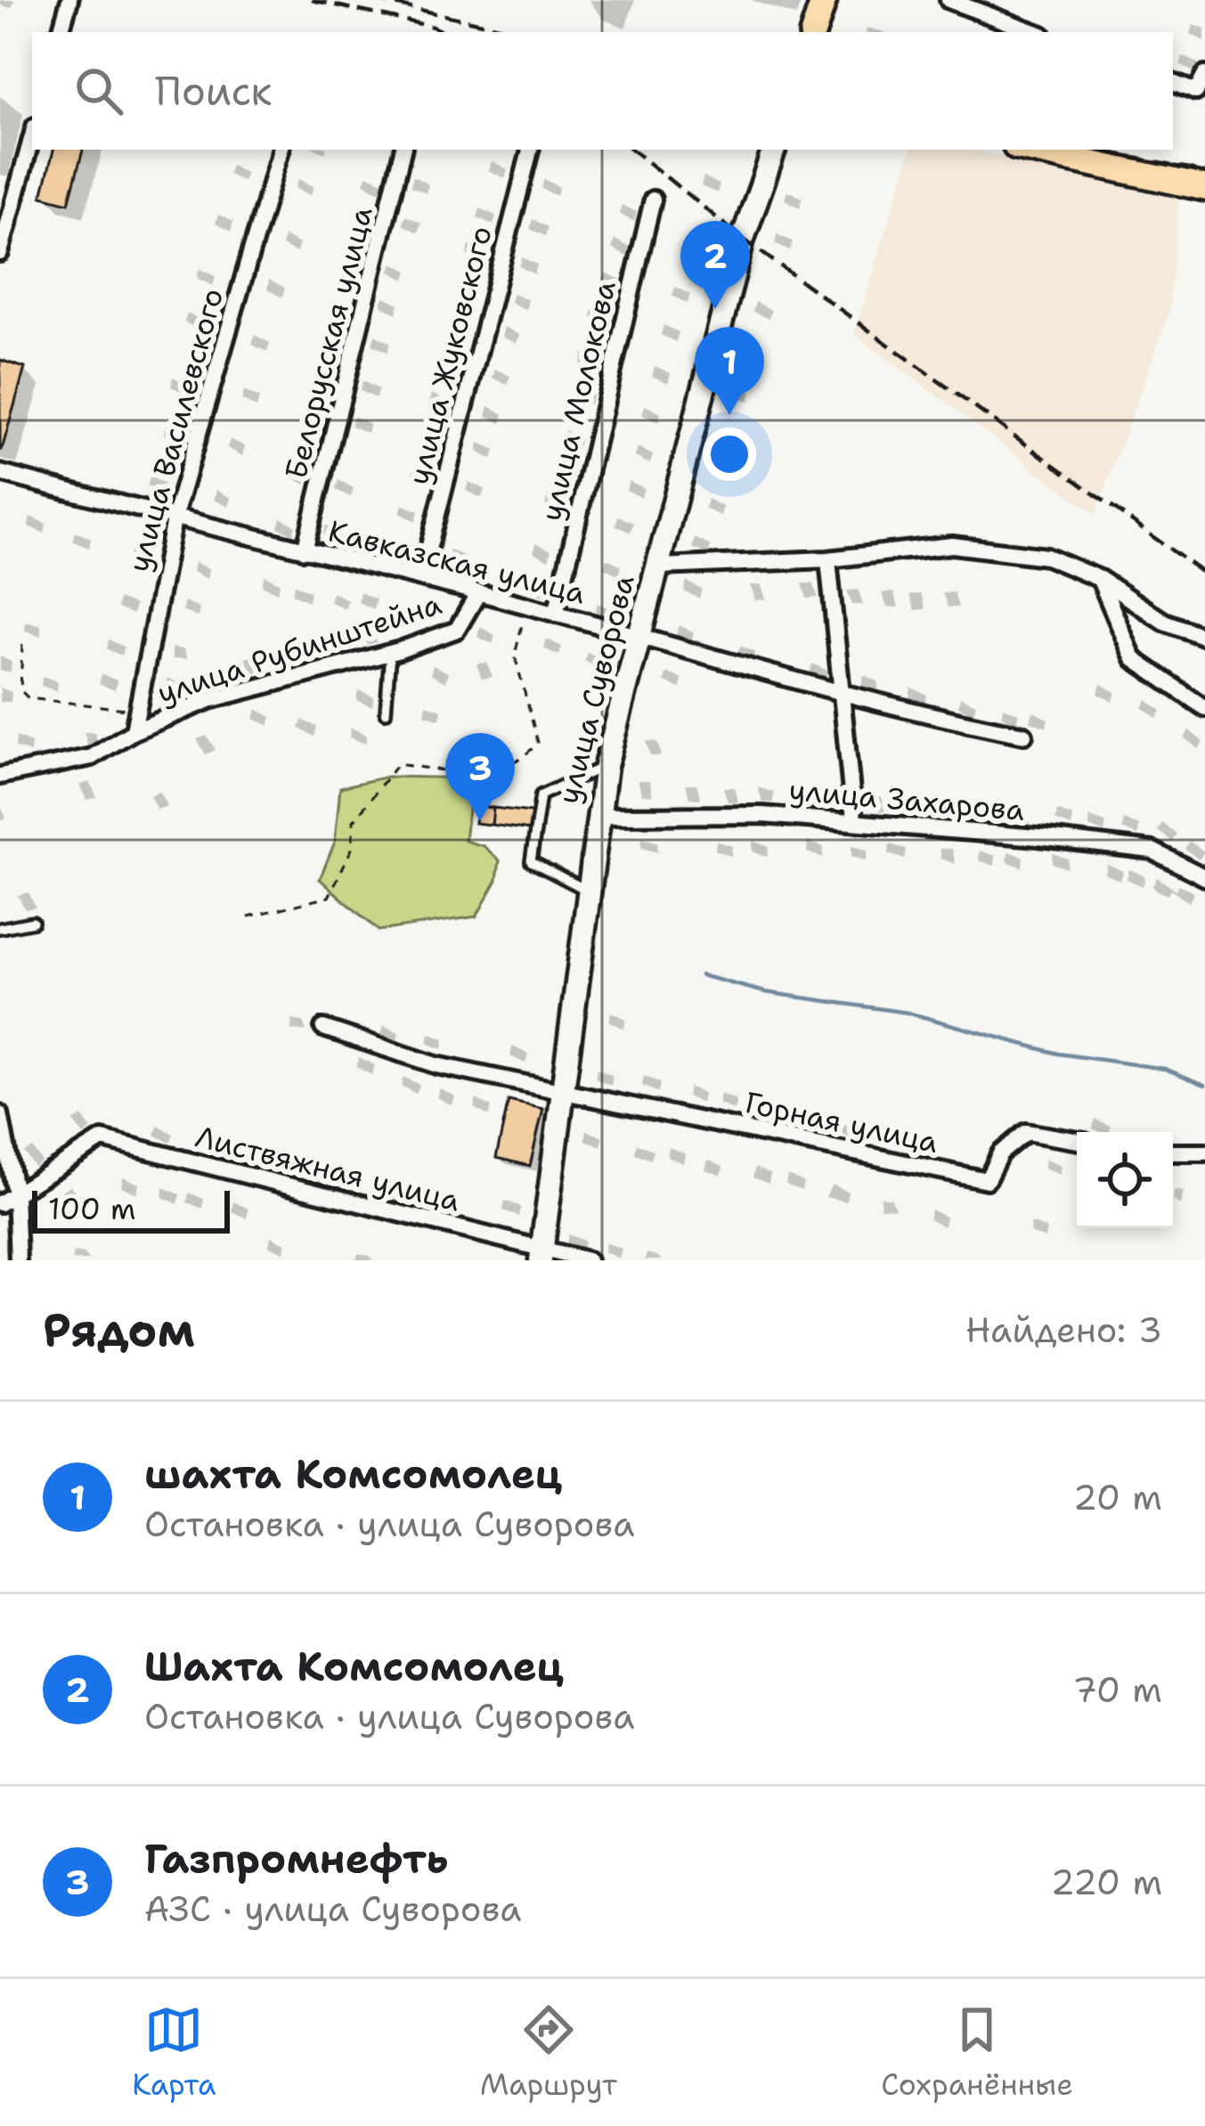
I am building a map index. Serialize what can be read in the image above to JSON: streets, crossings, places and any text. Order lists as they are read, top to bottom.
{
  "streets": {
    "street": [
      "Белорусская улица",
      "улица Жуковского",
      "улица Молокова",
      "улица Василевского",
      "Кавказская улица",
      "улица Рубинштейна",
      "улица Суворова",
      "улица Захарова",
      "Горная улица",
      "Листвяжная улица"
    ]
  },
  "crossings": [
    ["Белорусская улица", "Кавказская улица"],
    ["улица Жуковского", "Кавказская улица"],
    ["улица Молокова", "Кавказская улица"],
    ["улица Василевского", "Кавказская улица"],
    ["улица Василевского", "улица Рубинштейна"],
    ["Кавказская улица", "улица Рубинштейна"],
    ["Кавказская улица", "улица Суворова"],
    ["улица Суворова", "улица Захарова"],
    ["улица Суворова", "Горная улица"],
    ["улица Суворова", "Листвяжная улица"]
  ],
  "scale_bar": "100 m",
  "page": {
    "search": "Поиск",
    "pins": ["2", "1", "3"],
    "scale": "100 m",
    "heading": ["Рядом", "Найдено: 3"],
    "list": [
      {
        "mark": "1",
        "name": "шахта Комсомолец",
        "note": "Остановка · улица Суворова",
        "value": "20 m"
      },
      {
        "mark": "2",
        "name": "Шахта Комсомолец",
        "note": "Остановка · улица Суворова",
        "value": "70 m"
      },
      {
        "mark": "3",
        "name": "Газпромнефть",
        "note": "АЗС · улица Суворова",
        "value": "220 m"
      }
    ],
    "nav": ["Карта", "Маршрут", "Сохранённые"]
  }
}
